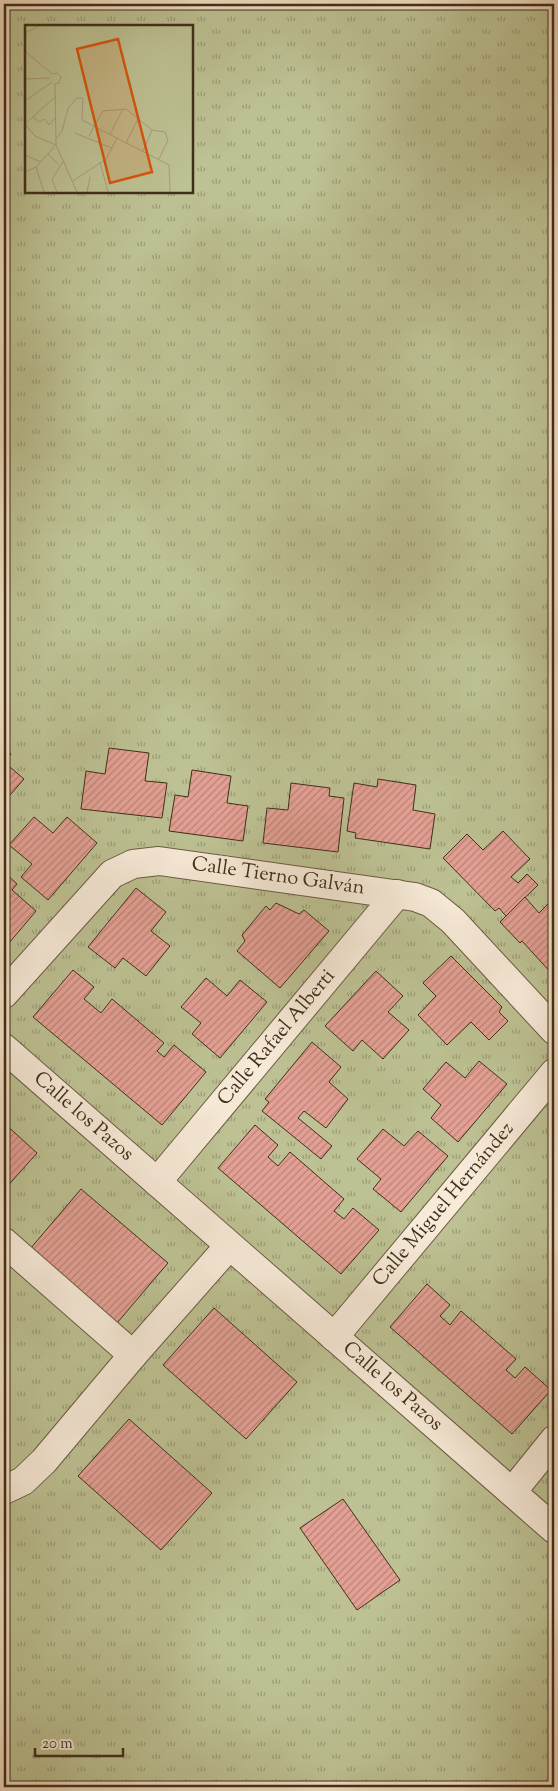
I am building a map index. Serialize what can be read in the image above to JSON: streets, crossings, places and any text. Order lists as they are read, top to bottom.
{
  "streets": {
    "street": [
      "Calle Tierno Galván",
      "Calle Rafael Alberti",
      "Calle los Pazos",
      "Calle Miguel Hernández"
    ]
  },
  "crossings": [
    ["Calle Tierno Galván", "Calle Rafael Alberti"],
    ["Calle Rafael Alberti", "Calle los Pazos"],
    ["Calle los Pazos", "Calle Miguel Hernández"]
  ],
  "scale_bar": "20 m"
}
